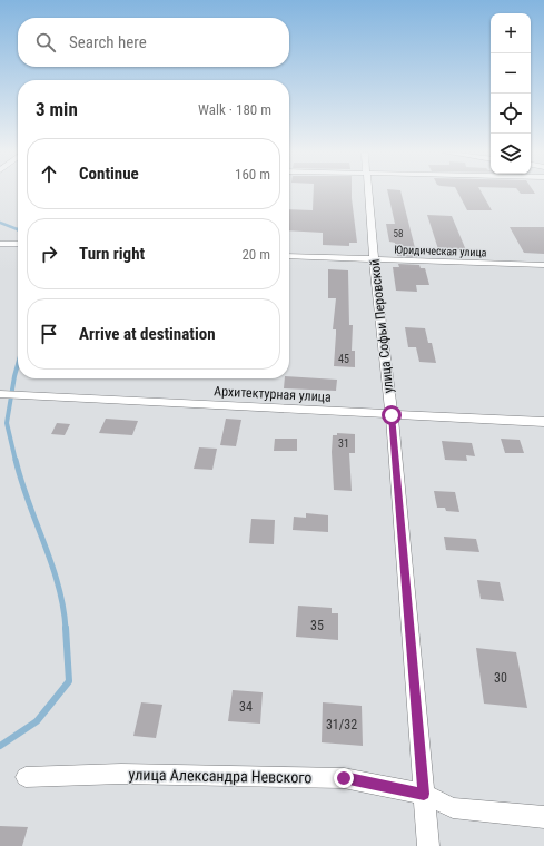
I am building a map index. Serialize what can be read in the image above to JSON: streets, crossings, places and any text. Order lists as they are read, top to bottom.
{
  "streets": {
    "street": [
      "Юридическая улица",
      "улица Софьи Перовской",
      "Архитектурная улица",
      "улица Александра Невского"
    ]
  },
  "crossings": [
    ["Юридическая улица", "улица Софьи Перовской"],
    ["улица Софьи Перовской", "Архитектурная улица"],
    ["улица Софьи Перовской", "улица Александра Невского"]
  ],
  "house_numbers": [
    "58",
    "45",
    "31",
    "35",
    "30",
    "34",
    "31/32"
  ],
  "page": {
    "map_buttons": ["+", "−"],
    "search": "Search here",
    "heading": ["3 min", "Walk · 180 m"],
    "list": [
      ["Continue", "160 m"],
      ["Turn right", "20 m"],
      "Arrive at destination"
    ]
  }
}
